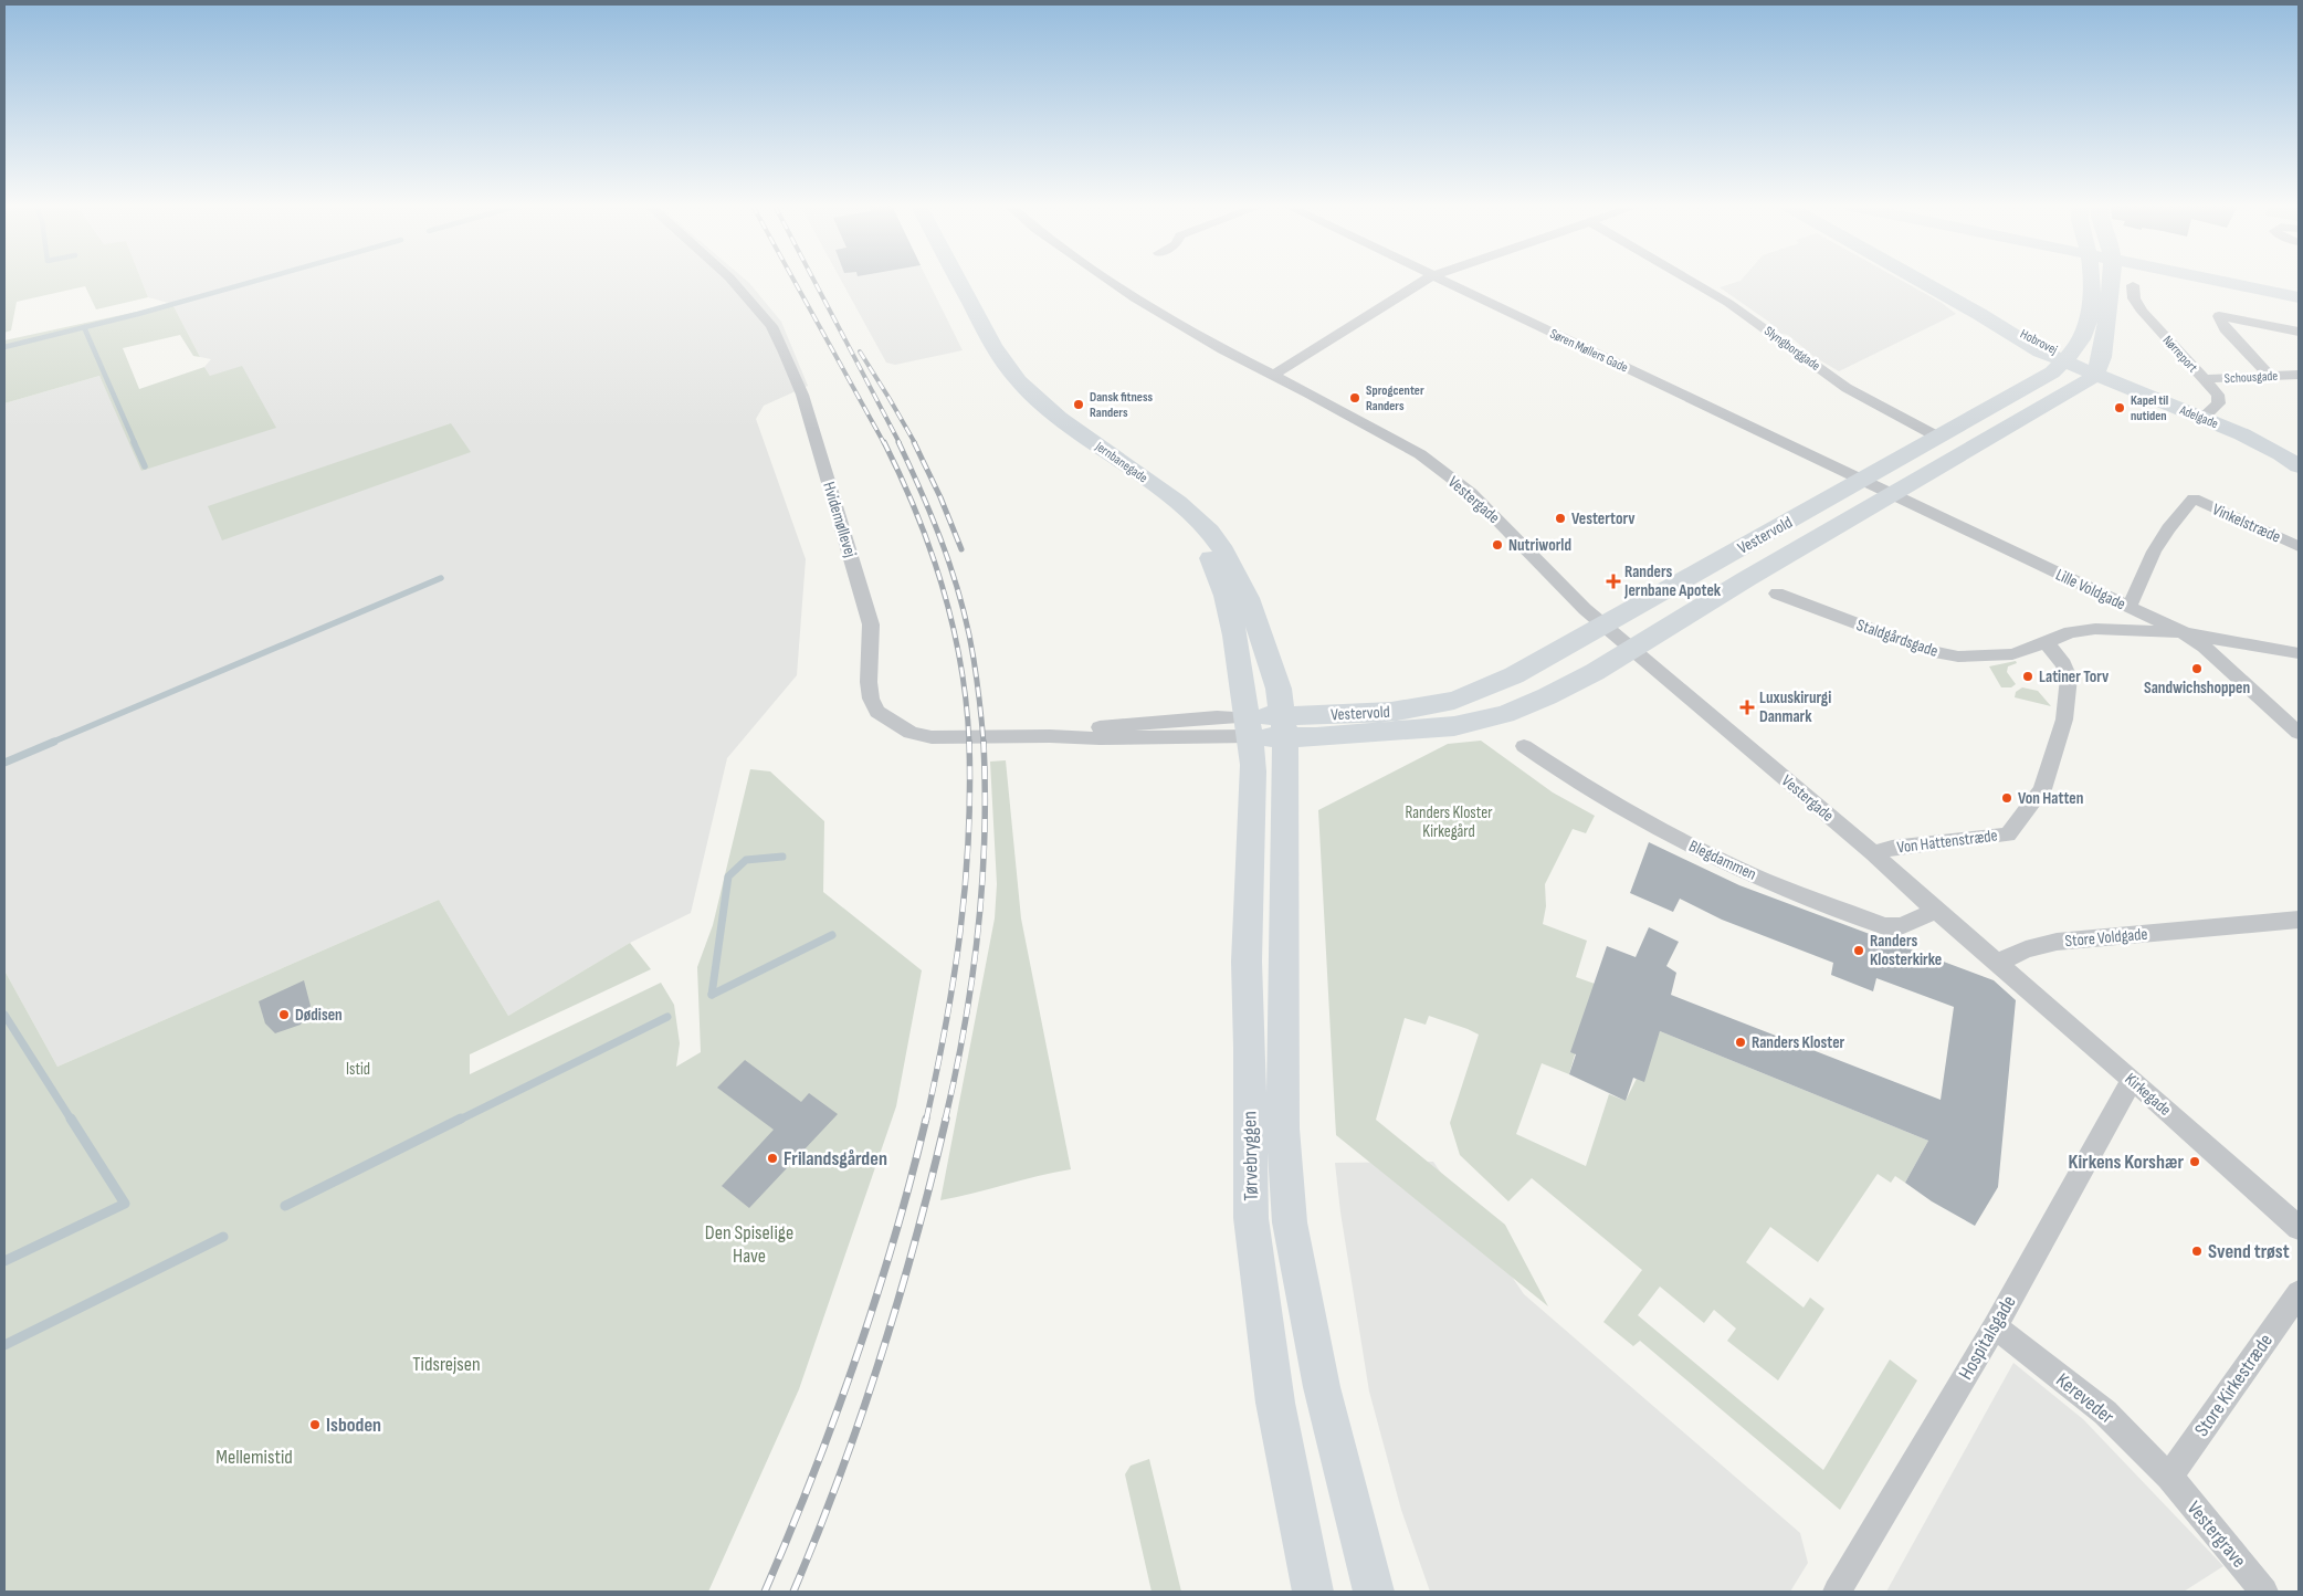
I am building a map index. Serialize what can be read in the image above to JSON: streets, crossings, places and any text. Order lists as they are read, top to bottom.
{
  "streets": {
    "main road": [
      "Hobrovej",
      "Adelgade",
      "Jernbanegade",
      "Vestervold",
      "Tørvebryggen"
    ],
    "street": [
      "Slyngborggade",
      "Søren Møllers Gade",
      "Nørreport",
      "Schousgade",
      "Vestergade",
      "Hvidemøllevej",
      "Vinkelstræde",
      "Lille Voldgade",
      "Staldgårdsgade",
      "Von Hattenstræde",
      "Blegdammen",
      "Store Voldgade",
      "Kirkegade",
      "Hospitalsgade",
      "Store Kirkestræde",
      "Kereveder",
      "Vestergrave"
    ]
  },
  "crossings": [
    ["Hobrovej", "Adelgade"],
    ["Hobrovej", "Vestervold"],
    ["Slyngborggade", "Vestervold"],
    ["Søren Møllers Gade", "Vestervold"],
    ["Søren Møllers Gade", "Lille Voldgade"],
    ["Nørreport", "Schousgade"],
    ["Nørreport", "Adelgade"],
    ["Adelgade", "Vestervold"],
    ["Jernbanegade", "Hvidemøllevej"],
    ["Jernbanegade", "Vestervold"],
    ["Jernbanegade", "Tørvebryggen"],
    ["Vestergade", "Vestervold"],
    ["Vestergade", "Von Hattenstræde"],
    ["Vestergade", "Blegdammen"],
    ["Hvidemøllevej", "Vestervold"],
    ["Hvidemøllevej", "Tørvebryggen"],
    ["Vinkelstræde", "Lille Voldgade"],
    ["Vestervold", "Lille Voldgade"],
    ["Vestervold", "Tørvebryggen"],
    ["Lille Voldgade", "Staldgårdsgade"],
    ["Staldgårdsgade", "Von Hattenstræde"],
    ["Store Voldgade", "Kirkegade"],
    ["Kirkegade", "Hospitalsgade"],
    ["Hospitalsgade", "Kereveder"],
    ["Store Kirkestræde", "Kereveder"],
    ["Store Kirkestræde", "Vestergrave"],
    ["Kereveder", "Vestergrave"]
  ],
  "parks": [
    "Randers Kloster Kirkegård",
    "Istid",
    "Den Spiselige Have",
    "Tidsrejsen",
    "Mellemistid"
  ],
  "places": {
    "other": [
      "Sprogcenter Randers",
      "Dansk fitness Randers",
      "Kapel til nutiden",
      "Vestertorv",
      "Nutriworld",
      "Sandwichshoppen",
      "Latiner Torv",
      "Von Hatten",
      "Randers Klosterkirke",
      "Dødisen",
      "Randers Kloster",
      "Frilandsgården",
      "Kirkens Korshær",
      "Svend trøst",
      "Isboden"
    ],
    "health": ["Randers Jernbane Apotek", "Luxuskirurgi Danmark"]
  }
}
